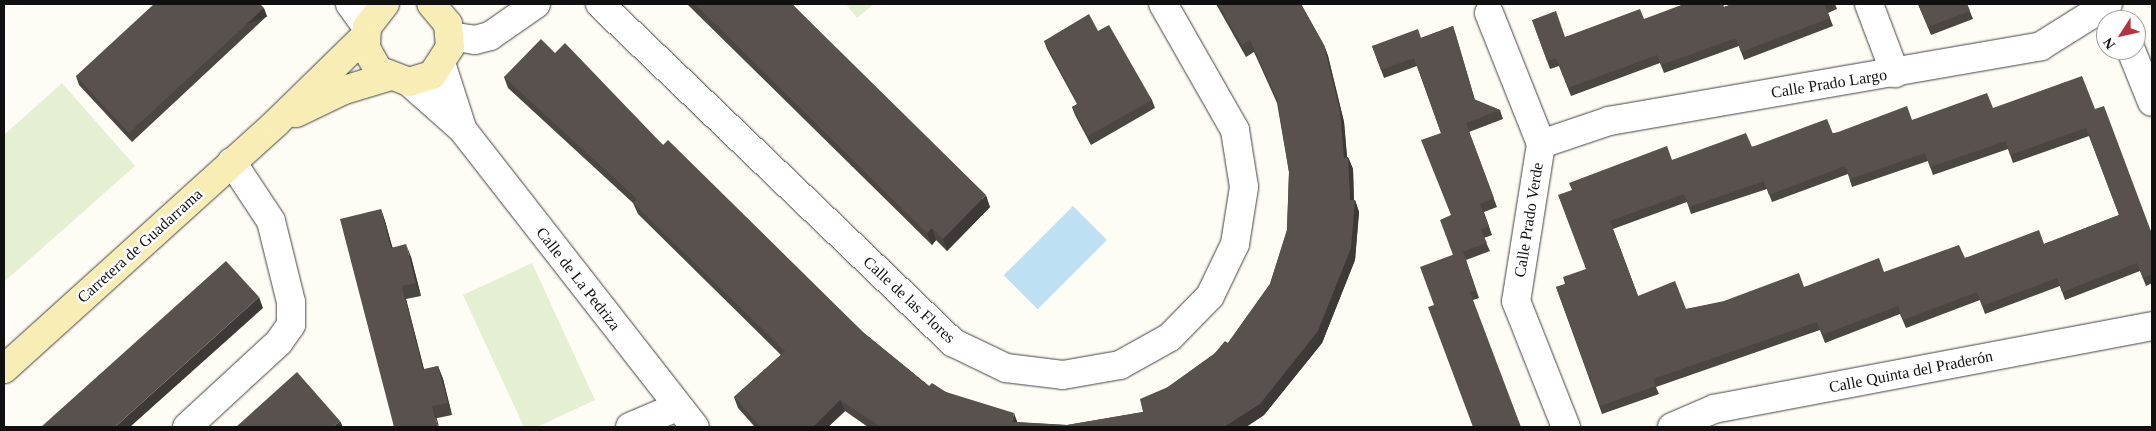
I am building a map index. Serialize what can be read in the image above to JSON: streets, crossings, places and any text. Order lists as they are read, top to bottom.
{
  "streets": {
    "main road": ["Carretera de Guadarrama"],
    "street": [
      "Calle Prado Largo",
      "Calle Prado Verde",
      "Calle de La Pedriza",
      "Calle de las Flores",
      "Calle Quinta del Praderón"
    ]
  },
  "crossings": [
    ["Calle Prado Largo", "Calle Prado Verde"],
    ["Carretera de Guadarrama", "Calle de La Pedriza"]
  ],
  "north": "bottom left"
}
